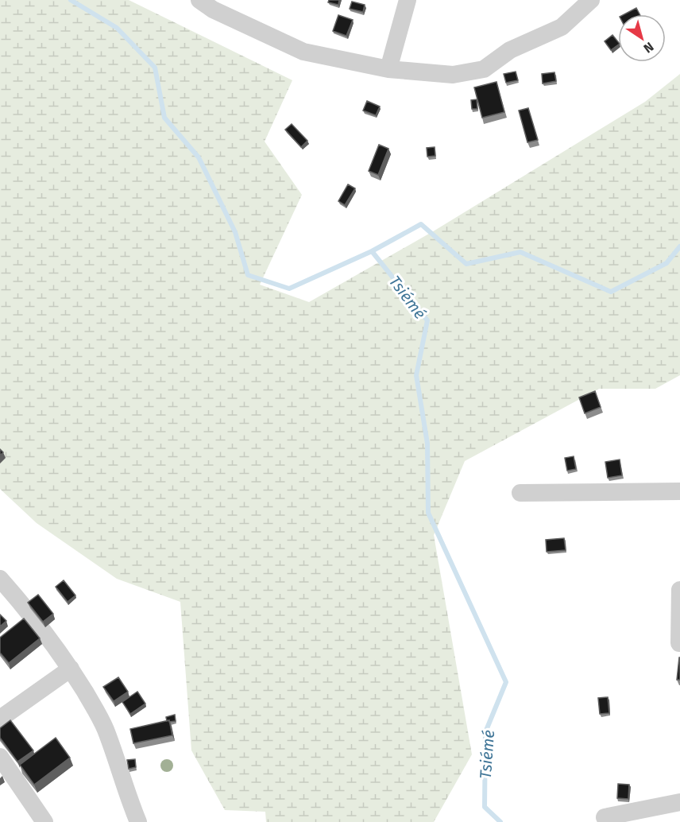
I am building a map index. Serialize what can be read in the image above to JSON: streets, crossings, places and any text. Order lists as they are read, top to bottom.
{
  "water": ["Tsiémé"],
  "north": "bottom right"
}
